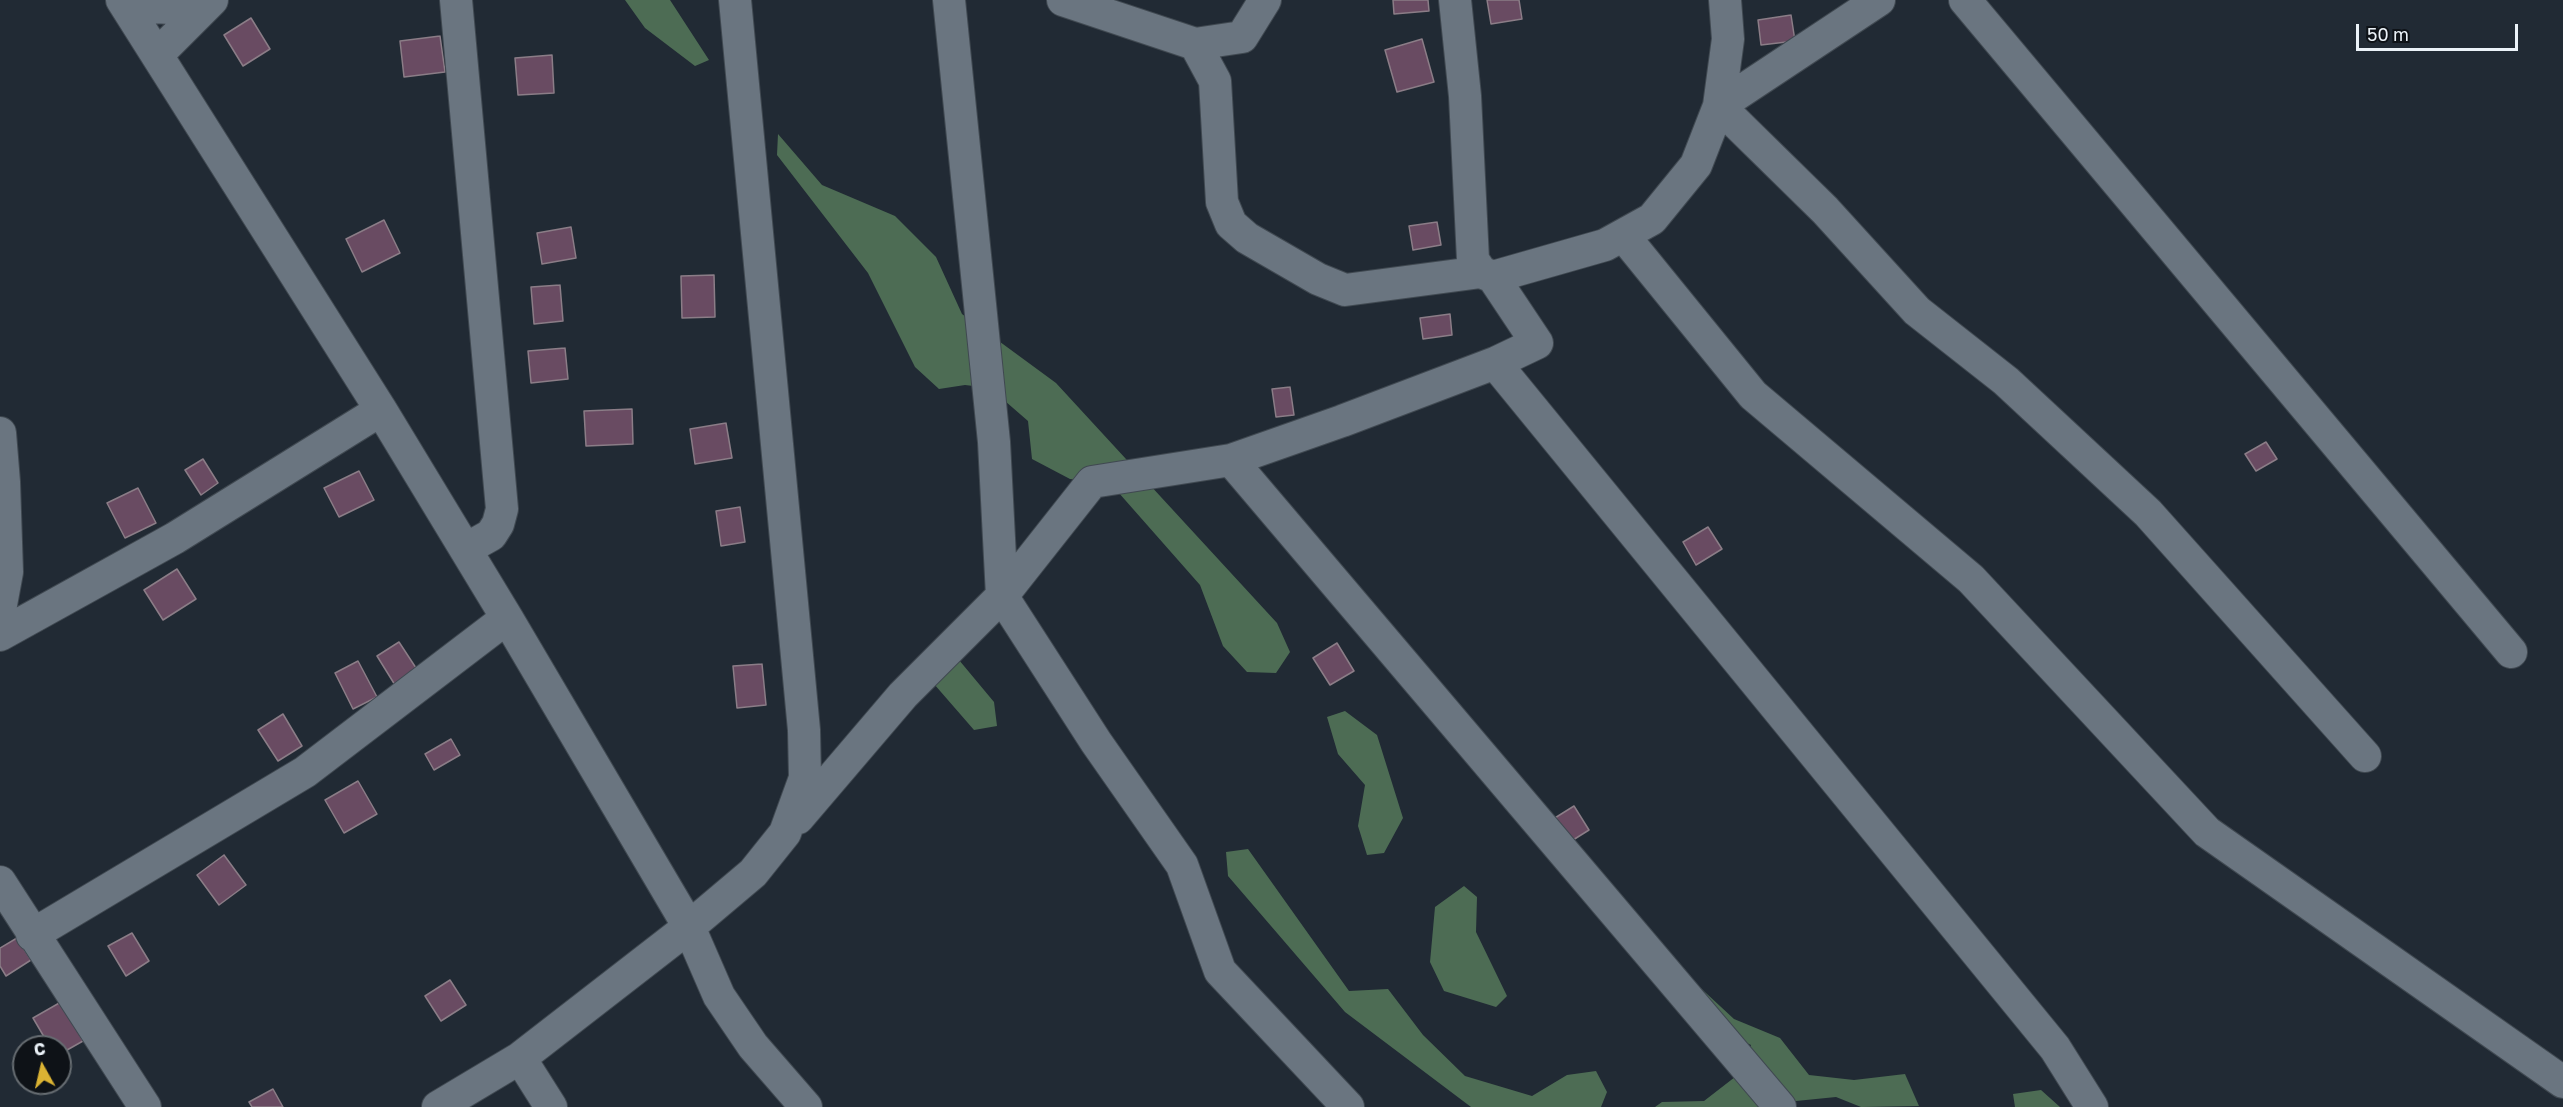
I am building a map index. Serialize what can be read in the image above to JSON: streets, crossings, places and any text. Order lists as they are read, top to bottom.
{
  "scale_bar": "50 m",
  "north": "top"
}
